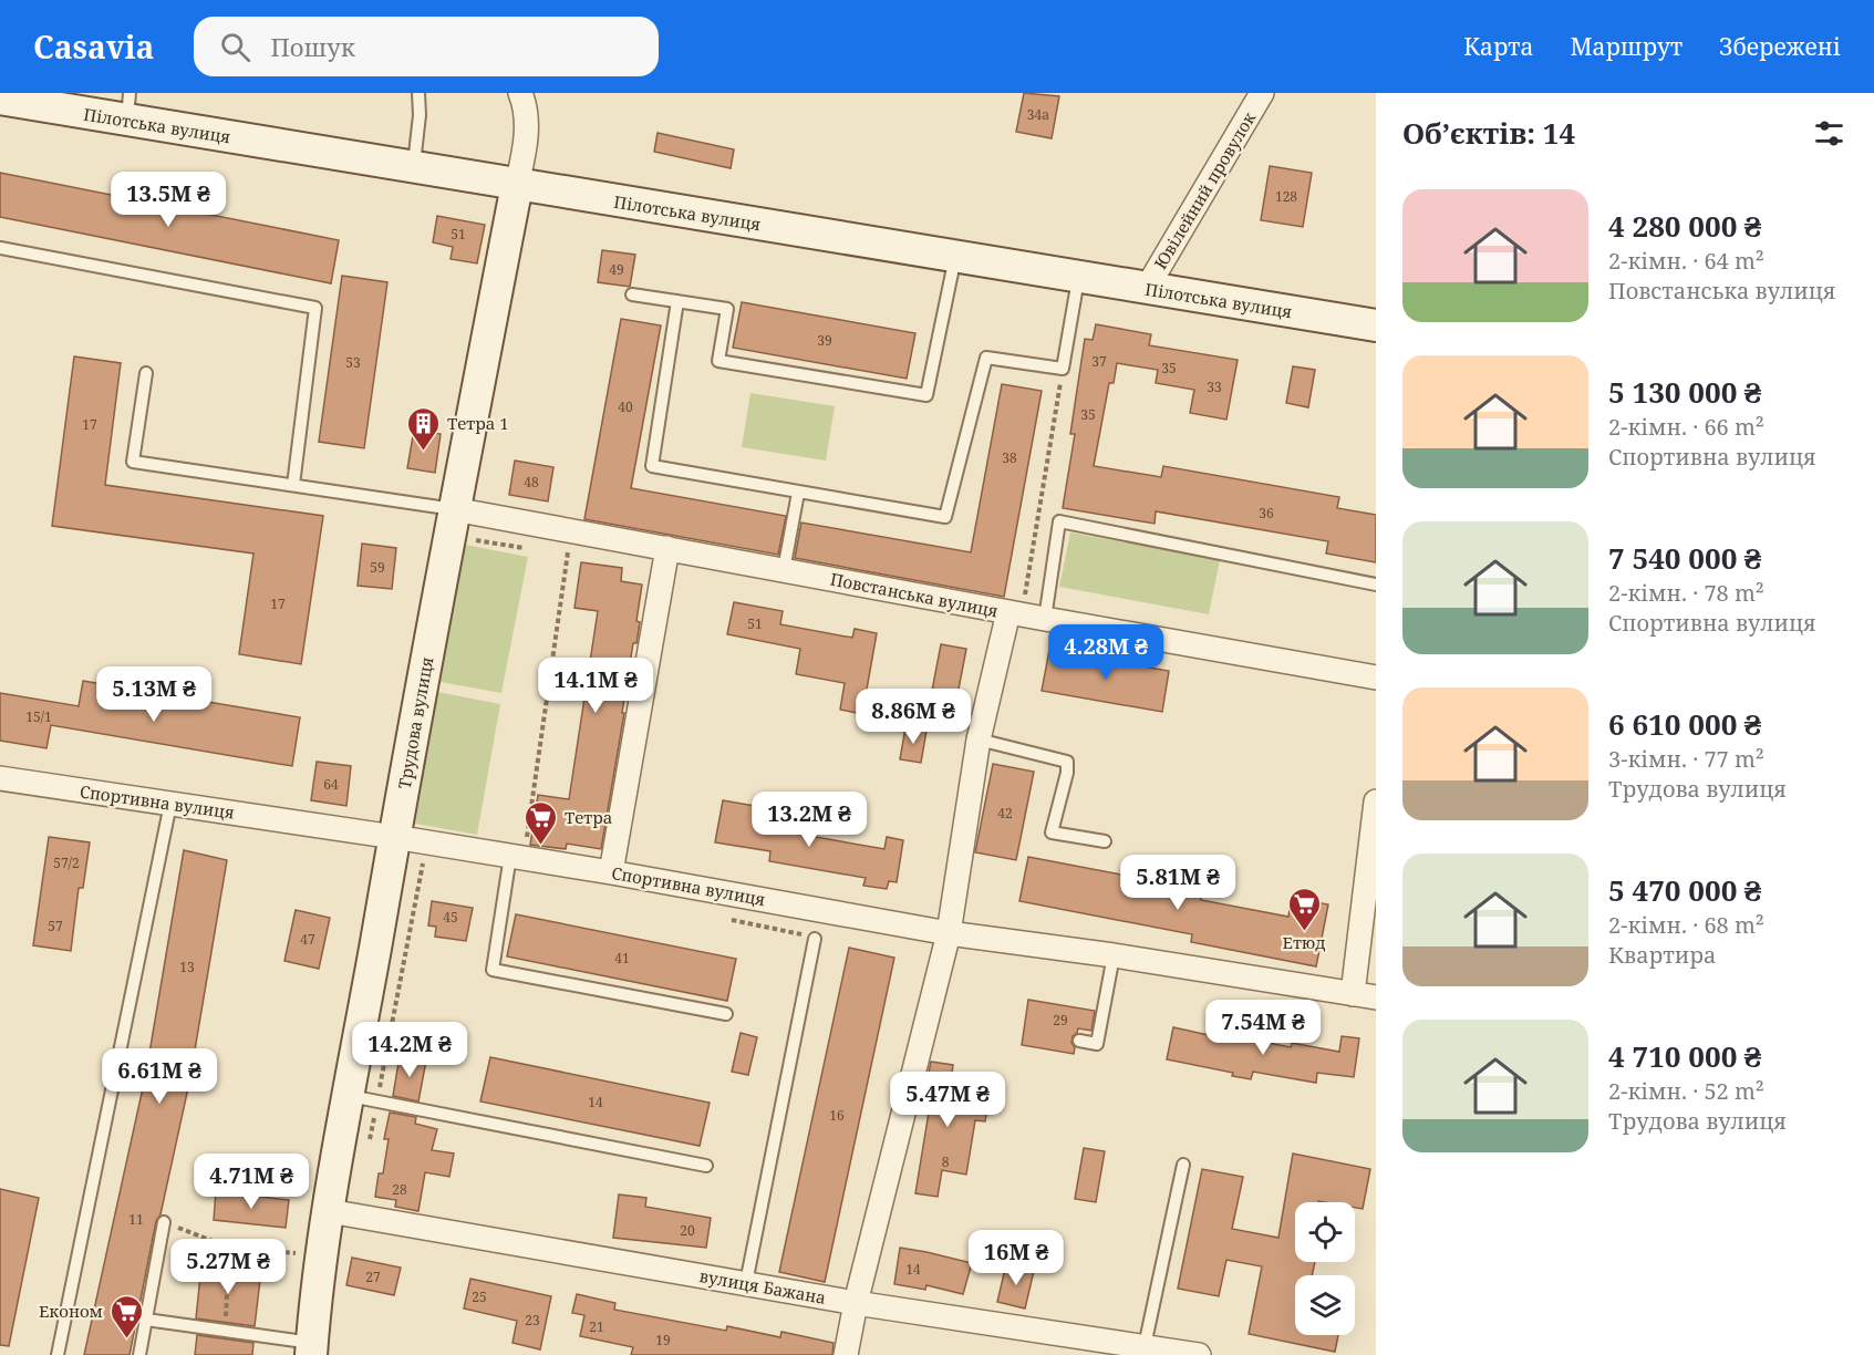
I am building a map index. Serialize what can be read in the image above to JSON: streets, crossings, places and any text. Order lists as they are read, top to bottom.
{
  "streets": {
    "main road": ["Пілотська вулиця", "Трудова вулиця"],
    "street": [
      "Ювілейний провулок",
      "Повстанська вулиця",
      "Спортивна вулиця",
      "вулиця Бажана"
    ]
  },
  "crossings": [
    ["Пілотська вулиця", "Ювілейний провулок"],
    ["Пілотська вулиця", "Трудова вулиця"],
    ["Повстанська вулиця", "Трудова вулиця"],
    ["Трудова вулиця", "Спортивна вулиця"],
    ["Трудова вулиця", "вулиця Бажана"]
  ],
  "places": {
    "building": ["Тетра 1"],
    "supermarket": ["Тетра", "Етюд", "Економ"]
  },
  "house_numbers": [
    "34а",
    "128",
    "51",
    "49",
    "39",
    "37",
    "53",
    "35",
    "33",
    "40",
    "35",
    "17",
    "38",
    "48",
    "36",
    "59",
    "17",
    "51",
    "15/1",
    "64",
    "42",
    "57/2",
    "45",
    "57",
    "47",
    "41",
    "13",
    "29",
    "14",
    "16",
    "8",
    "28",
    "11",
    "20",
    "14",
    "27",
    "25",
    "23",
    "21",
    "19"
  ],
  "page": {
    "header": "Casavia",
    "search": "Пошук",
    "nav": ["Карта", "Маршрут", "Збережені"],
    "heading": "Об’єктів: 14",
    "price": [
      "13.5M ₴",
      "4.28M ₴",
      "14.1M ₴",
      "5.13M ₴",
      "8.86M ₴",
      "13.2M ₴",
      "5.81M ₴",
      "7.54M ₴",
      "14.2M ₴",
      "6.61M ₴",
      "5.47M ₴",
      "4.71M ₴",
      "16M ₴",
      "5.27M ₴"
    ],
    "list": [
      {
        "name": "4 280 000 ₴",
        "note": "2-кімн. · 64 m² · Повстанська вулиця"
      },
      {
        "name": "5 130 000 ₴",
        "note": "2-кімн. · 66 m² · Спортивна вулиця"
      },
      {
        "name": "7 540 000 ₴",
        "note": "2-кімн. · 78 m² · Спортивна вулиця"
      },
      {
        "name": "6 610 000 ₴",
        "note": "3-кімн. · 77 m² · Трудова вулиця"
      },
      {
        "name": "5 470 000 ₴",
        "note": "2-кімн. · 68 m² · Квартира"
      },
      {
        "name": "4 710 000 ₴",
        "note": "2-кімн. · 52 m² · Трудова вулиця"
      }
    ]
  }
}
